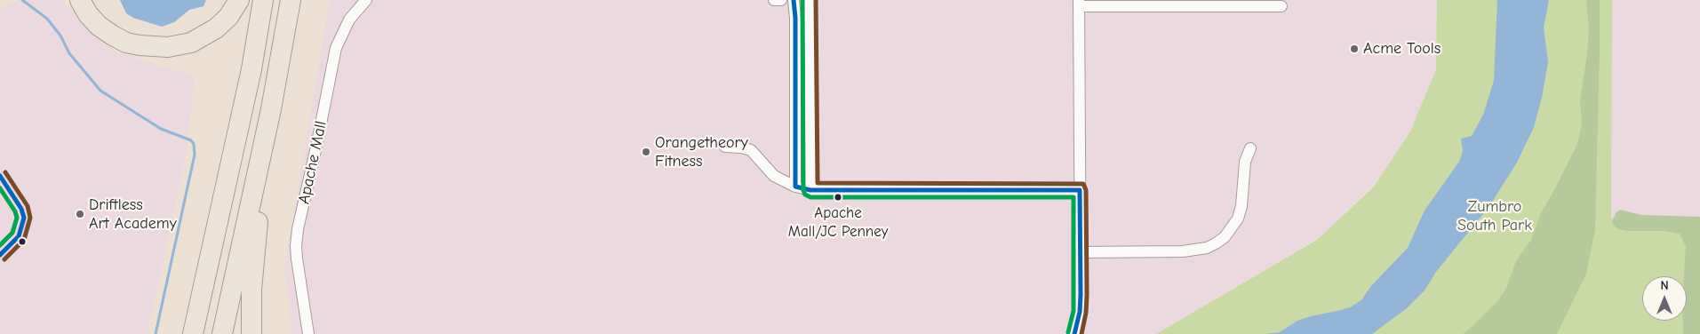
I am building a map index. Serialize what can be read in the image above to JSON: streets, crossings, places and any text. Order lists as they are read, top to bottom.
{
  "streets": {
    "street": ["Apache Mall"]
  },
  "parks": ["Zumbro South Park"],
  "places": [
    "Acme Tools",
    "Orangetheory Fitness",
    "Apache Mall/JC Penney",
    "Driftless Art Academy"
  ],
  "north": "top"
}
